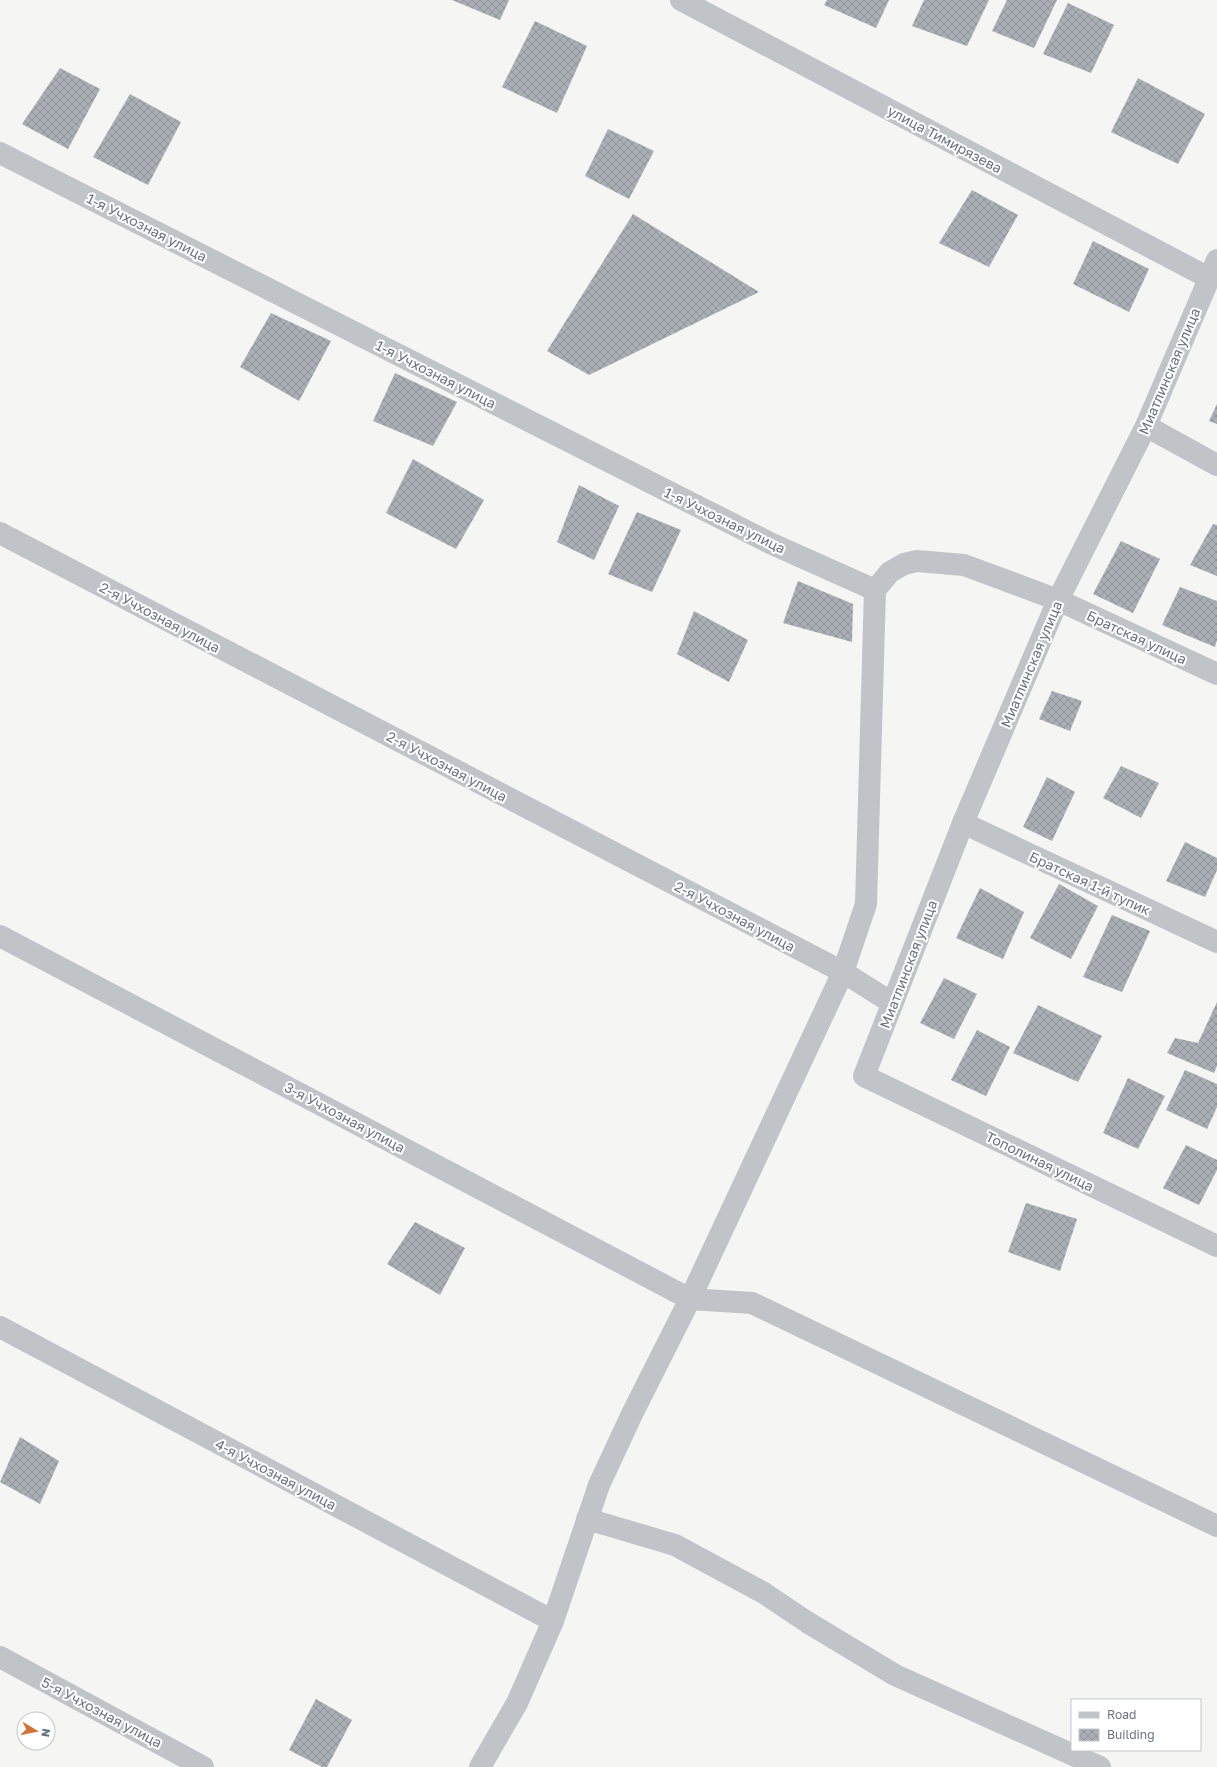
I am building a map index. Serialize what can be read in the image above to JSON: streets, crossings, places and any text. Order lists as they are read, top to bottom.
{
  "streets": {
    "street": [
      "улица Тимирязева",
      "1-я Учхозная улица",
      "Миатлинская улица",
      "2-я Учхозная улица",
      "Братская улица",
      "Братская 1-й тупик",
      "3-я Учхозная улица",
      "Тополиная улица",
      "4-я Учхозная улица",
      "5-я Учхозная улица"
    ]
  },
  "crossings": [
    ["улица Тимирязева", "Миатлинская улица"],
    ["1-я Учхозная улица", "Братская улица"],
    ["Миатлинская улица", "2-я Учхозная улица"],
    ["Миатлинская улица", "Братская улица"],
    ["Миатлинская улица", "Братская 1-й тупик"],
    ["Миатлинская улица", "Тополиная улица"]
  ],
  "legend": ["Road", "Building"],
  "north": "right"
}
